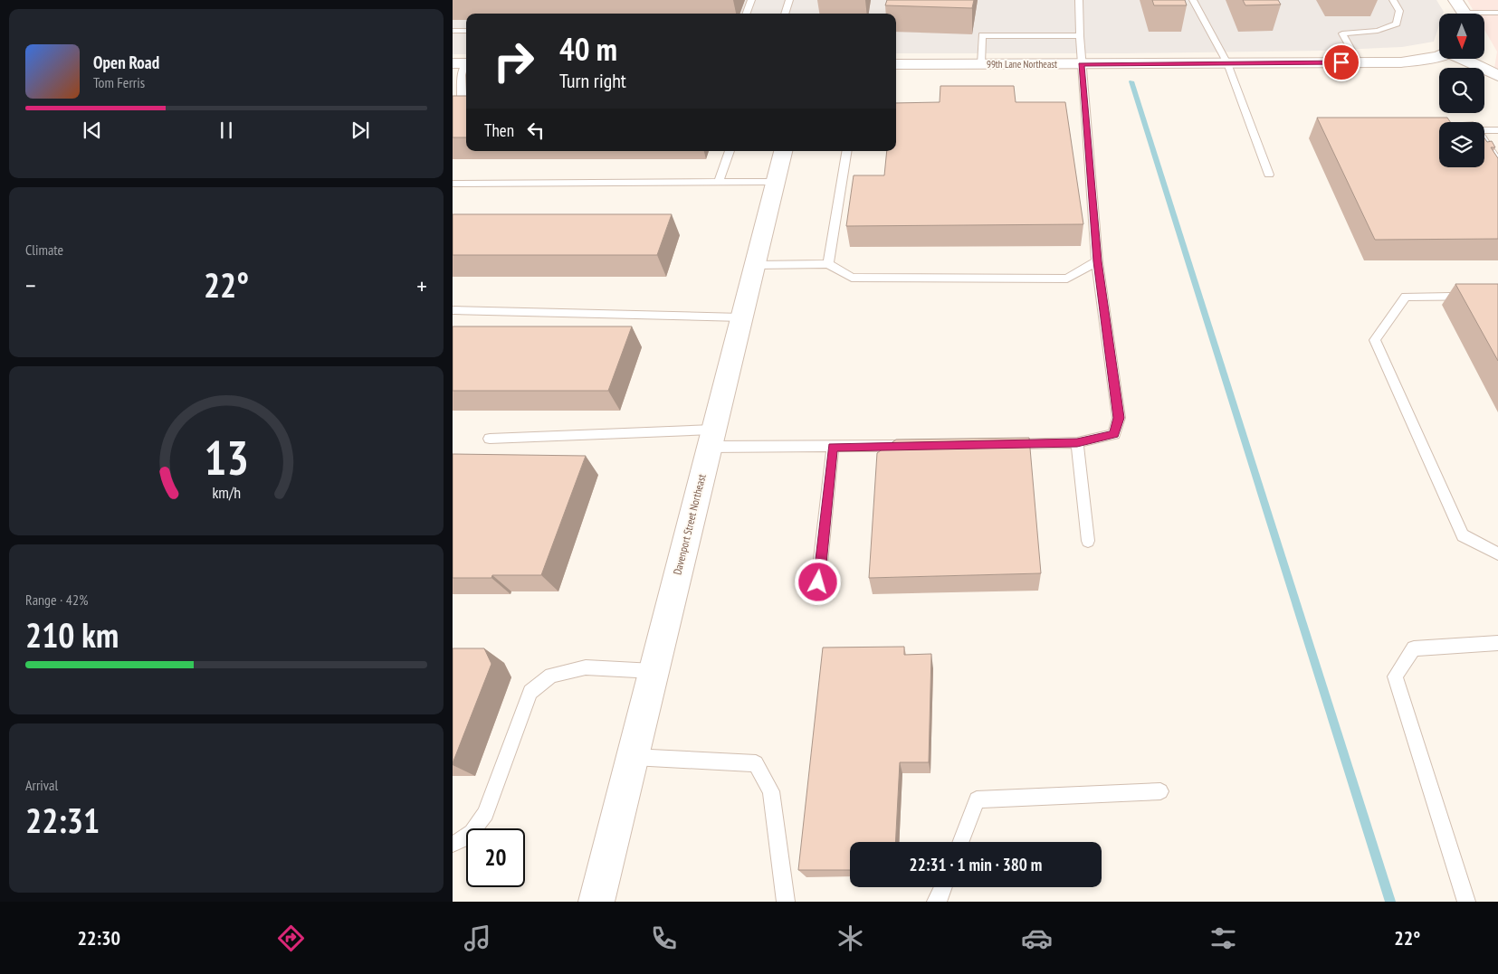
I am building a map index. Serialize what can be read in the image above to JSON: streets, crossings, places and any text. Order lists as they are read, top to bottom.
{
  "streets": {
    "street": ["99th Lane Northeast", "Davenport Street Northeast"]
  },
  "north": "bottom",
  "page": {
    "turn": ["40 m", "Turn right"],
    "song": ["Open Road", "Tom Ferris"],
    "then": "Then",
    "tile": [
      "Climate",
      ["Range · 42%", "210 km"],
      ["Arrival", "22:31"]
    ],
    "heat": ["−", "22°", "+"],
    "limit": "20",
    "trip": "22:31 · 1 min · 380 m",
    "tabs": ["22:30", "22°"],
    "gauge": ["13", "km/h"]
  }
}
